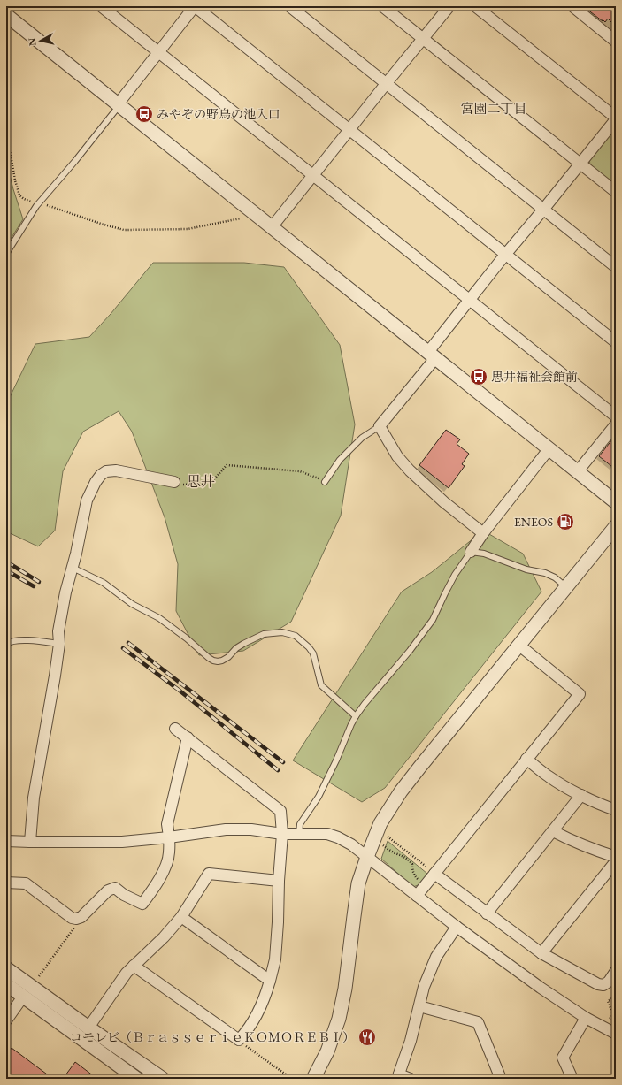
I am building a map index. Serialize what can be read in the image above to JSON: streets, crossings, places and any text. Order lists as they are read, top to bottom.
{
  "districts": ["宮園二丁目", "思井"],
  "places": {
    "bus stop": ["みやぞの野鳥の池入口", "思井福祉会館前"],
    "fuel station": ["ENEOS"],
    "restaurant": ["コモレビ（ＢｒａｓｓｅｒｉｅＫＯＭＯＲＥＢＩ）"]
  },
  "north": "left"
}
